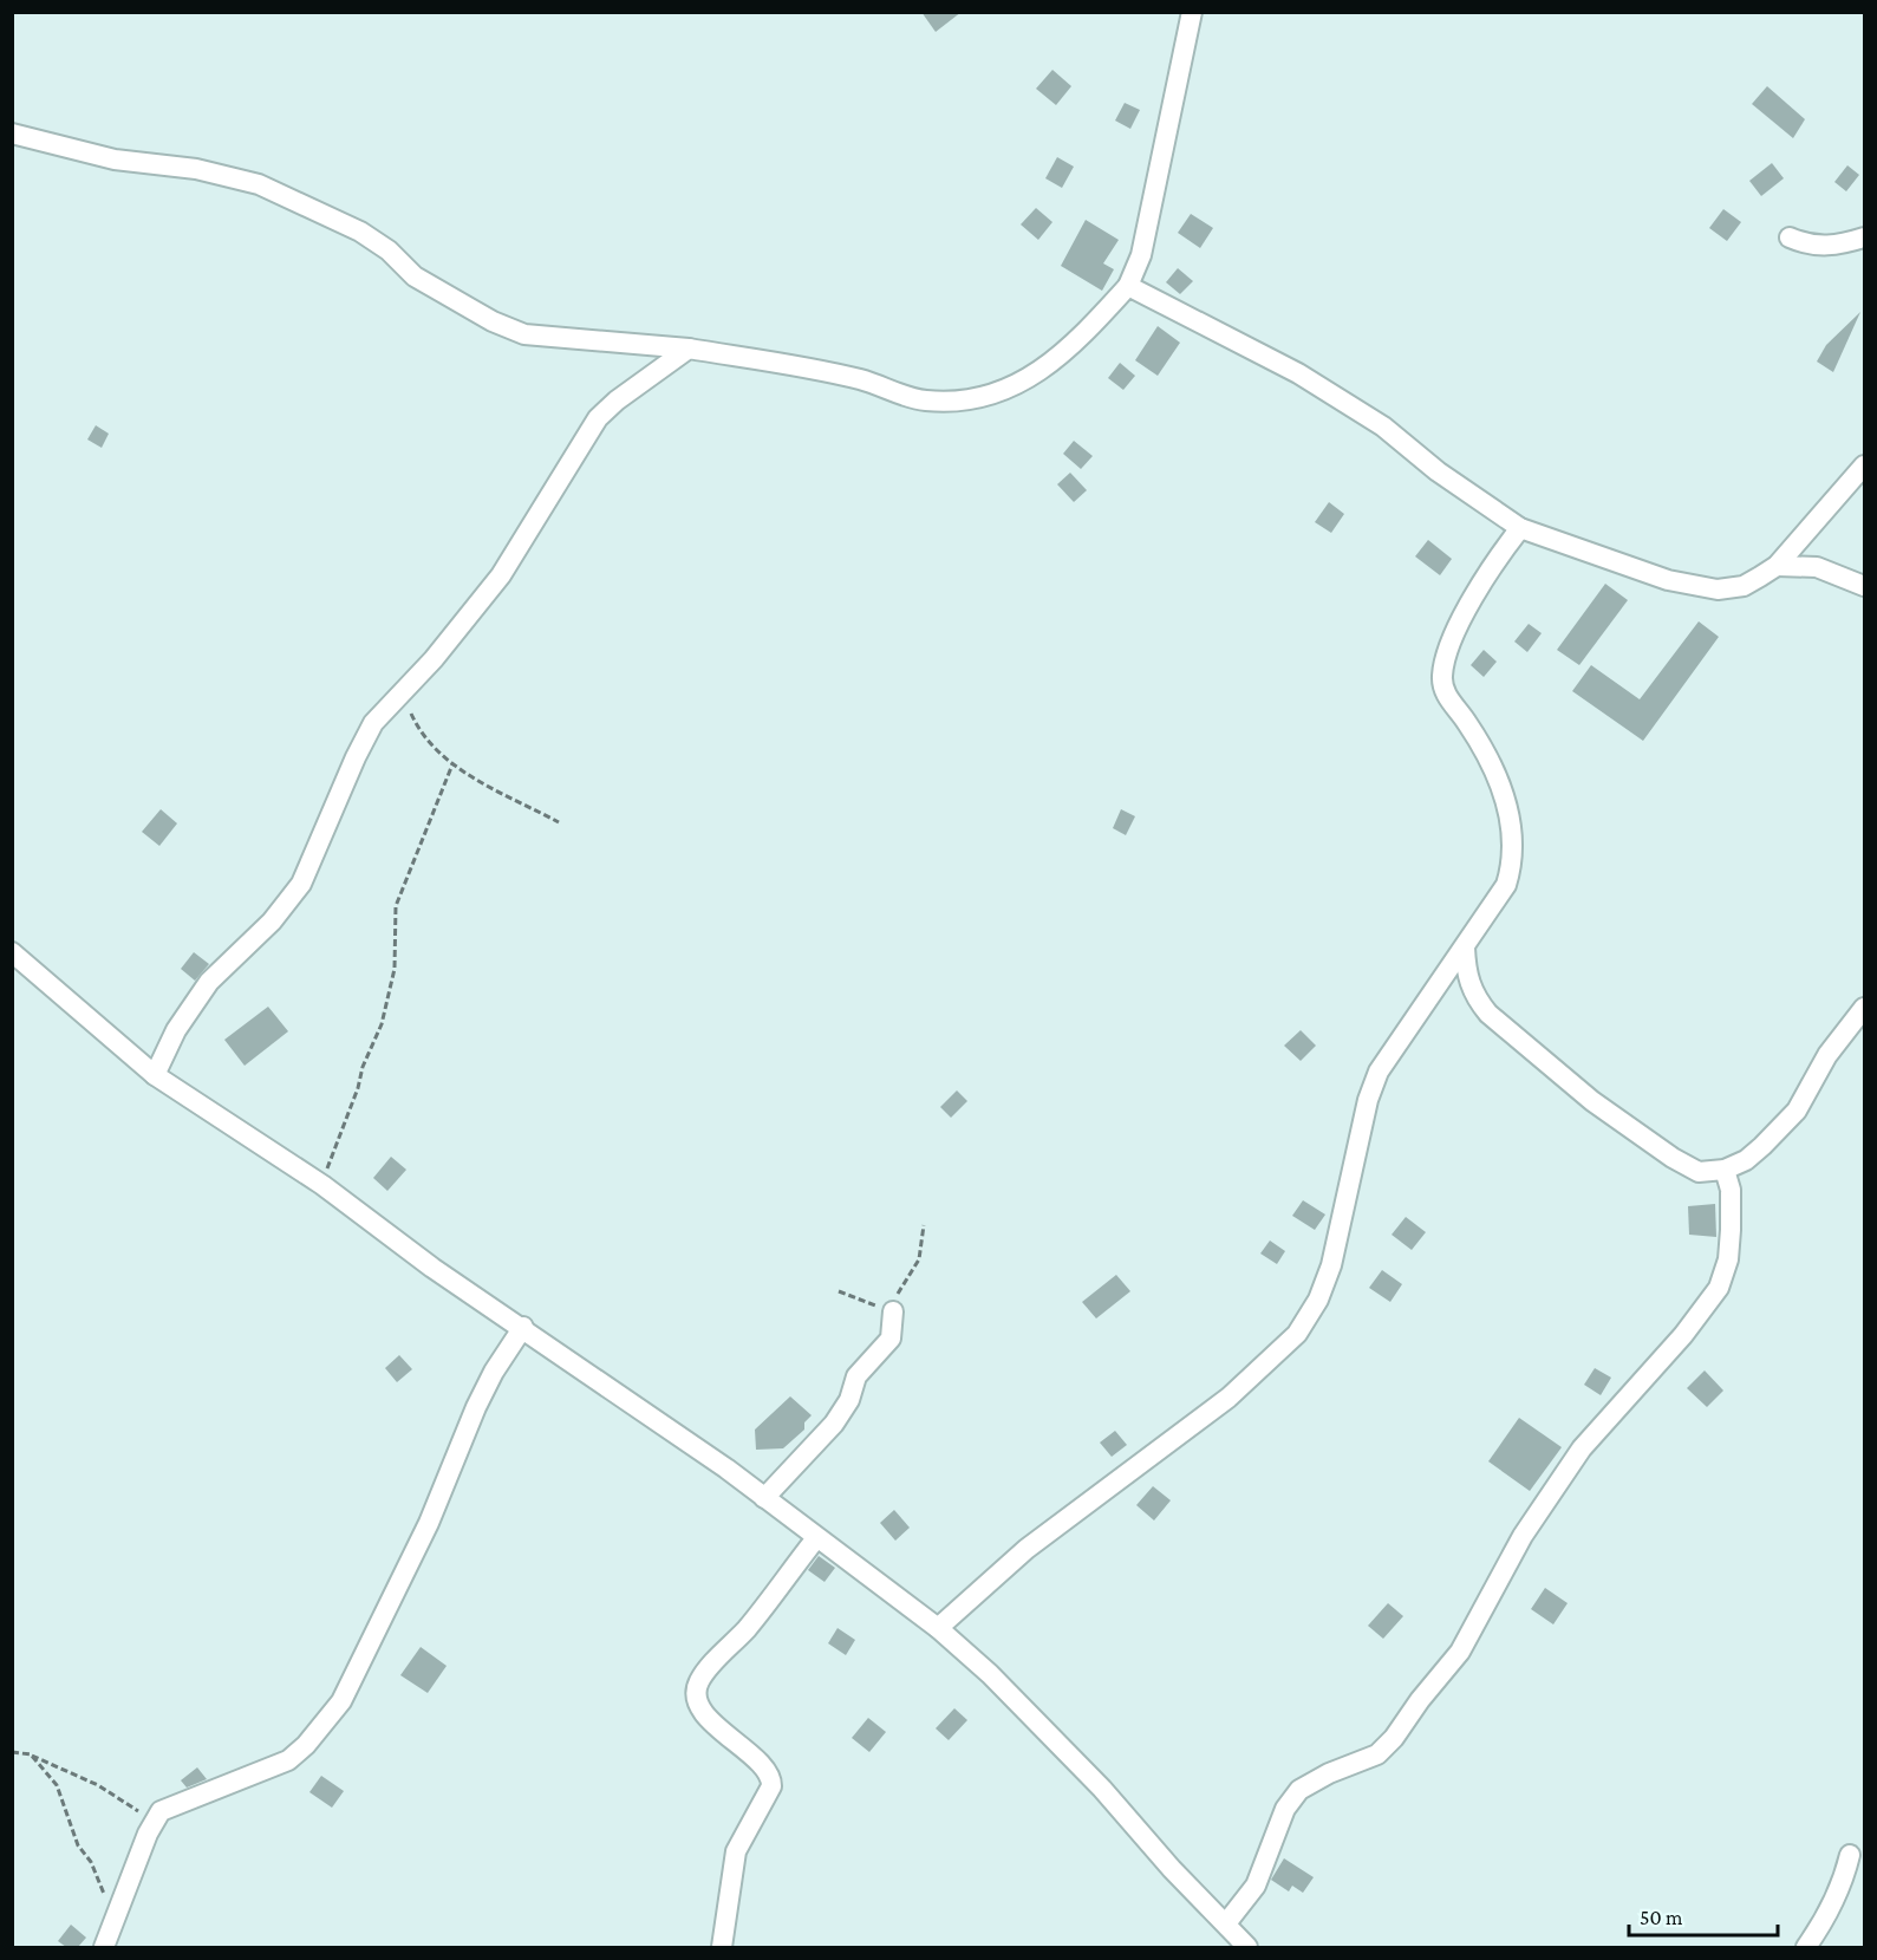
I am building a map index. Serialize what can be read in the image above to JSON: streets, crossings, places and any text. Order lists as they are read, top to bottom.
{
  "scale_bar": "50 m"
}
